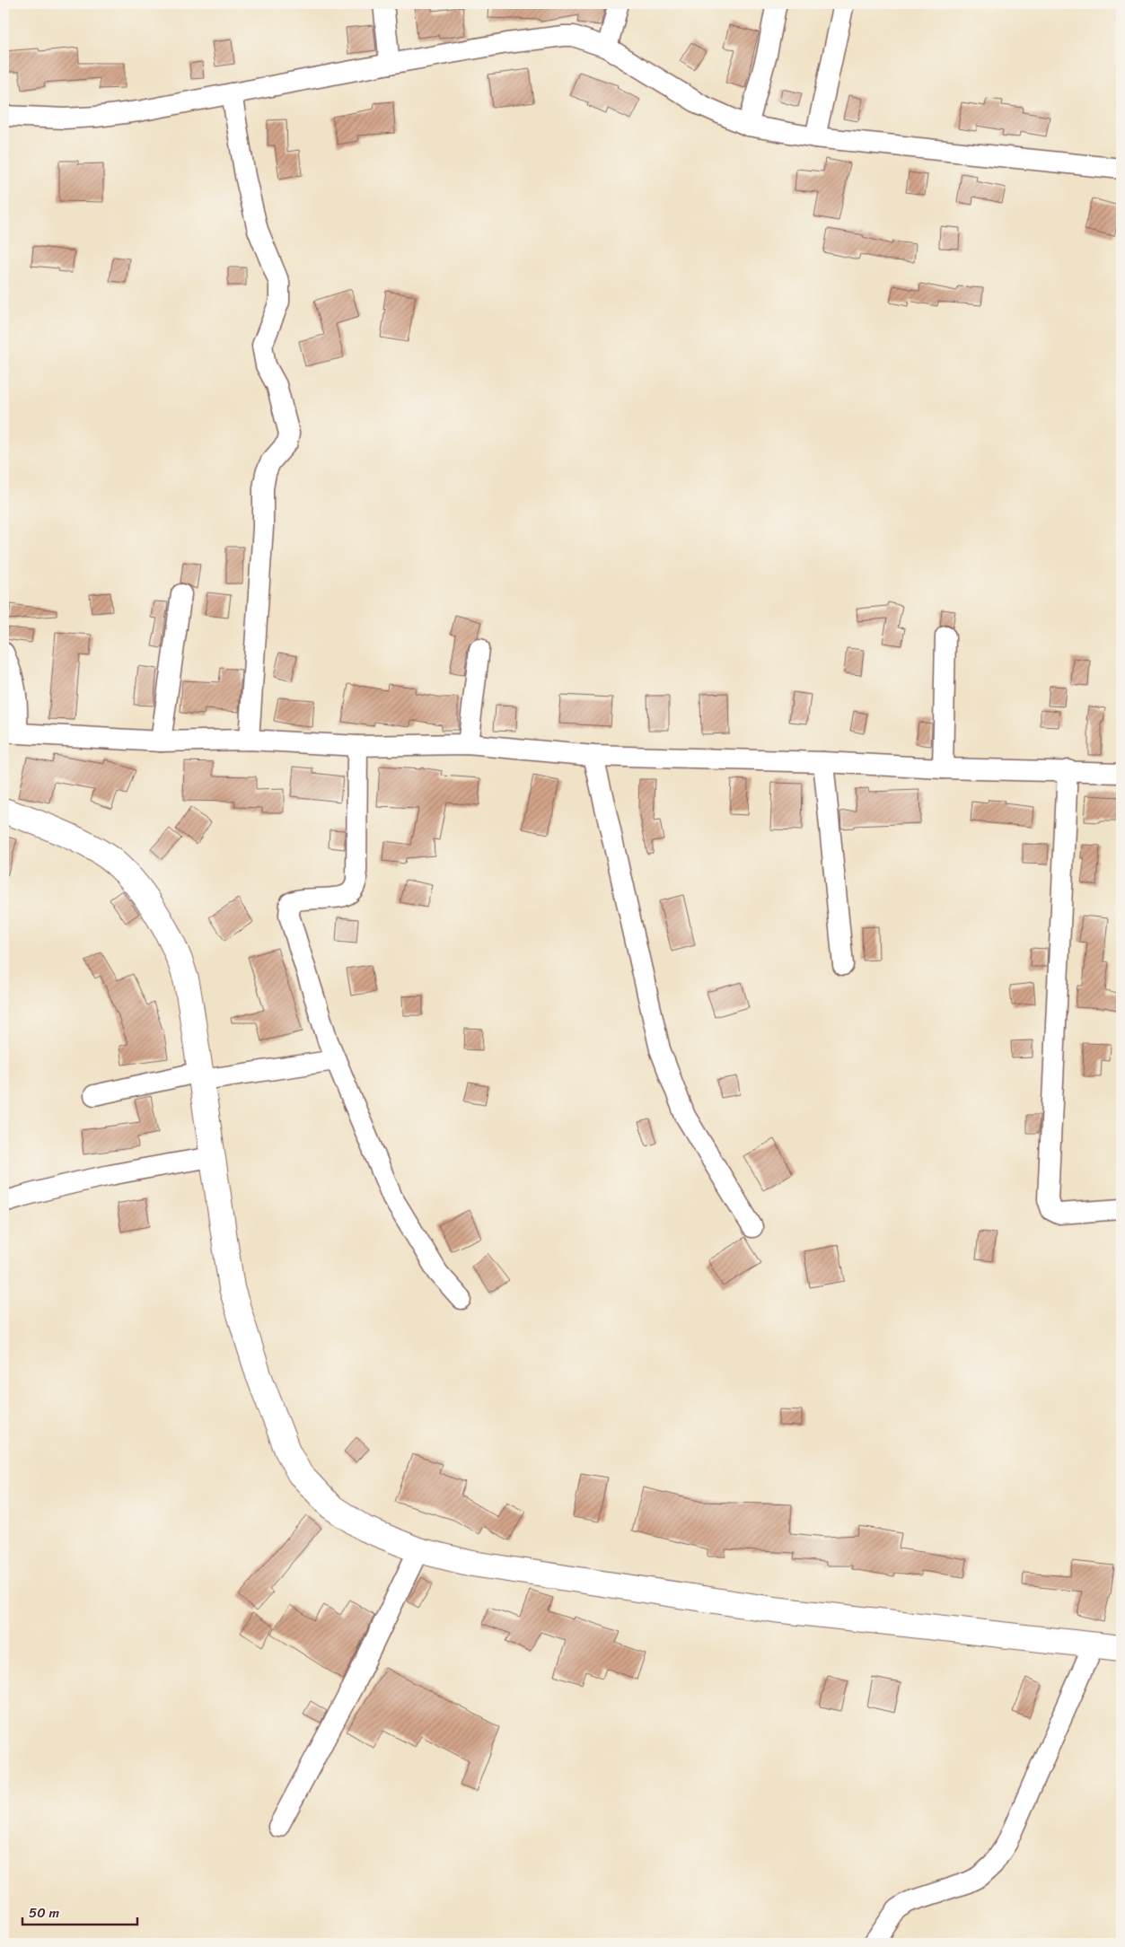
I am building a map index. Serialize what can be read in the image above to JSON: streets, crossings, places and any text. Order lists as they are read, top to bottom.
{
  "scale_bar": "50 m"
}
